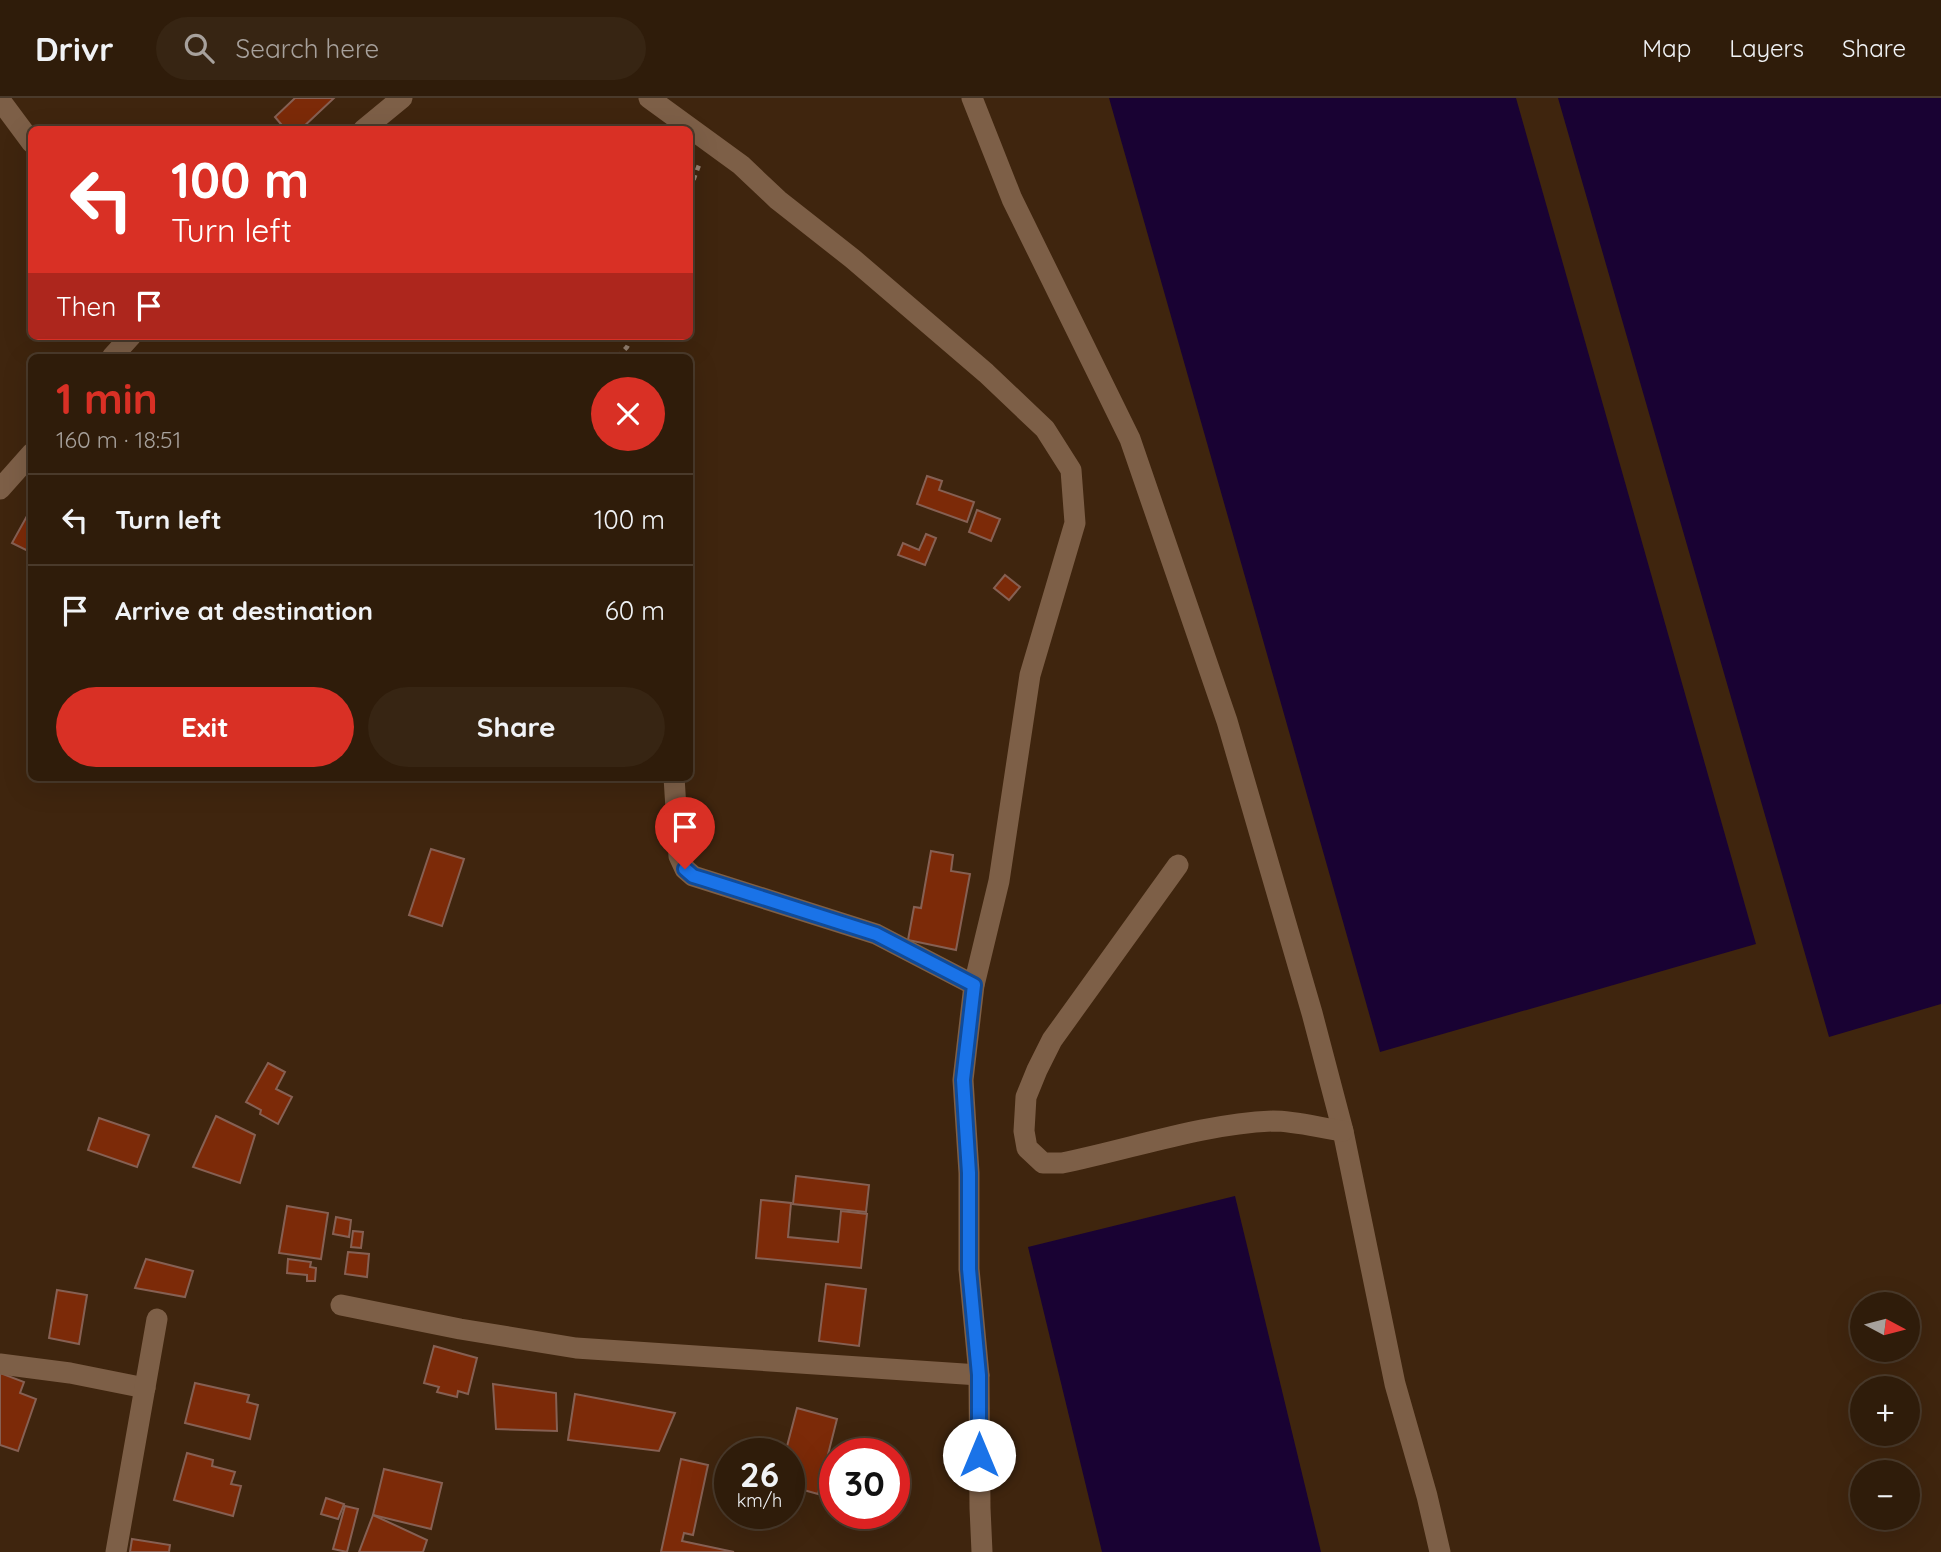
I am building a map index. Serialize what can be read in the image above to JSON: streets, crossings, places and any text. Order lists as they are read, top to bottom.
{
  "north": "right",
  "page": {
    "header": "Drivr",
    "search": "Search here",
    "nav": ["Map", "Layers", "Share"],
    "turn": ["100 m", "Turn left"],
    "then": "Then",
    "heading": ["1 min", "160 m · 18:51"],
    "list": [
      {
        "name": "Turn left",
        "value": "100 m"
      },
      {
        "name": "Arrive at destination",
        "value": "60 m"
      }
    ],
    "buttons": ["Exit", "Share"],
    "map_buttons": ["+", "−"],
    "speed": "26 km/h",
    "limit": "30"
  }
}
